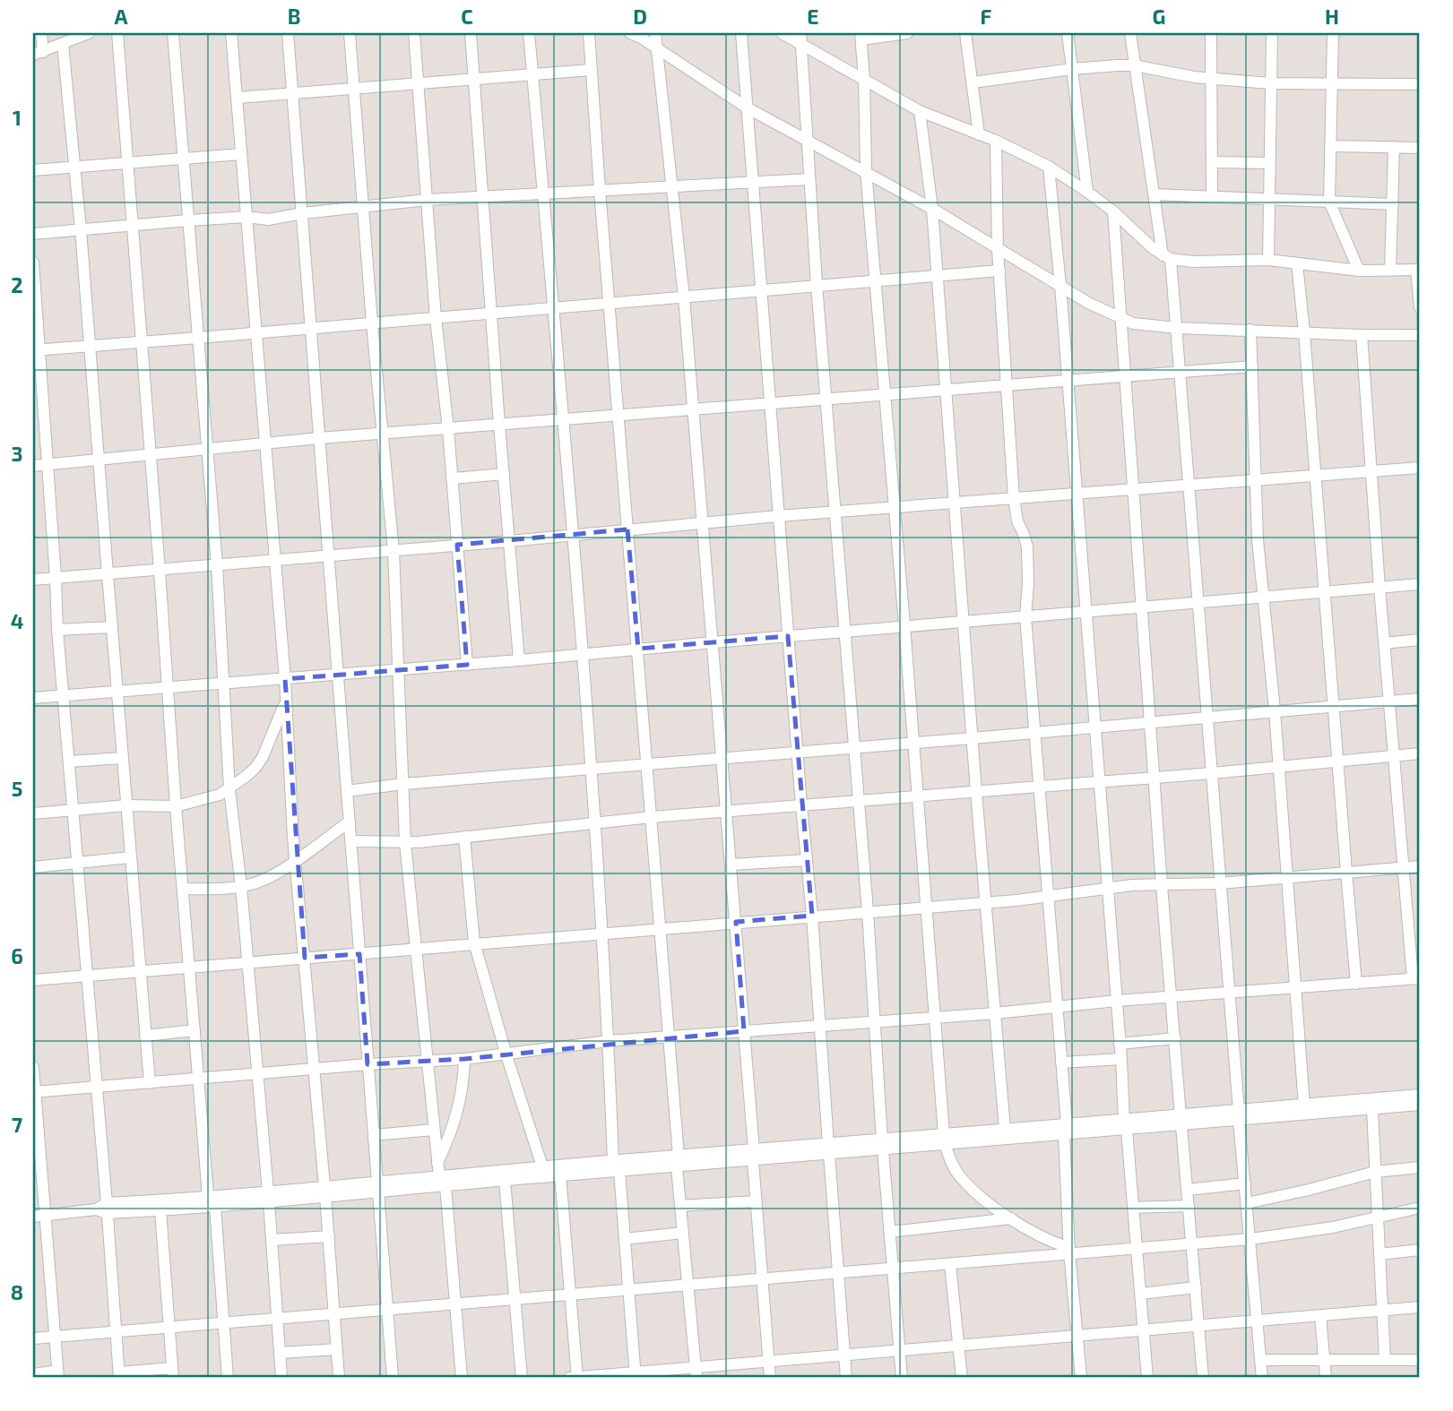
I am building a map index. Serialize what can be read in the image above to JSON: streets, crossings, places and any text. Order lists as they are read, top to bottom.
{
  "grid": {
    "columns": [
      "A",
      "B",
      "C",
      "D",
      "E",
      "F",
      "G",
      "H"
    ],
    "rows": [
      "1",
      "2",
      "3",
      "4",
      "5",
      "6",
      "7",
      "8"
    ]
  }
}
